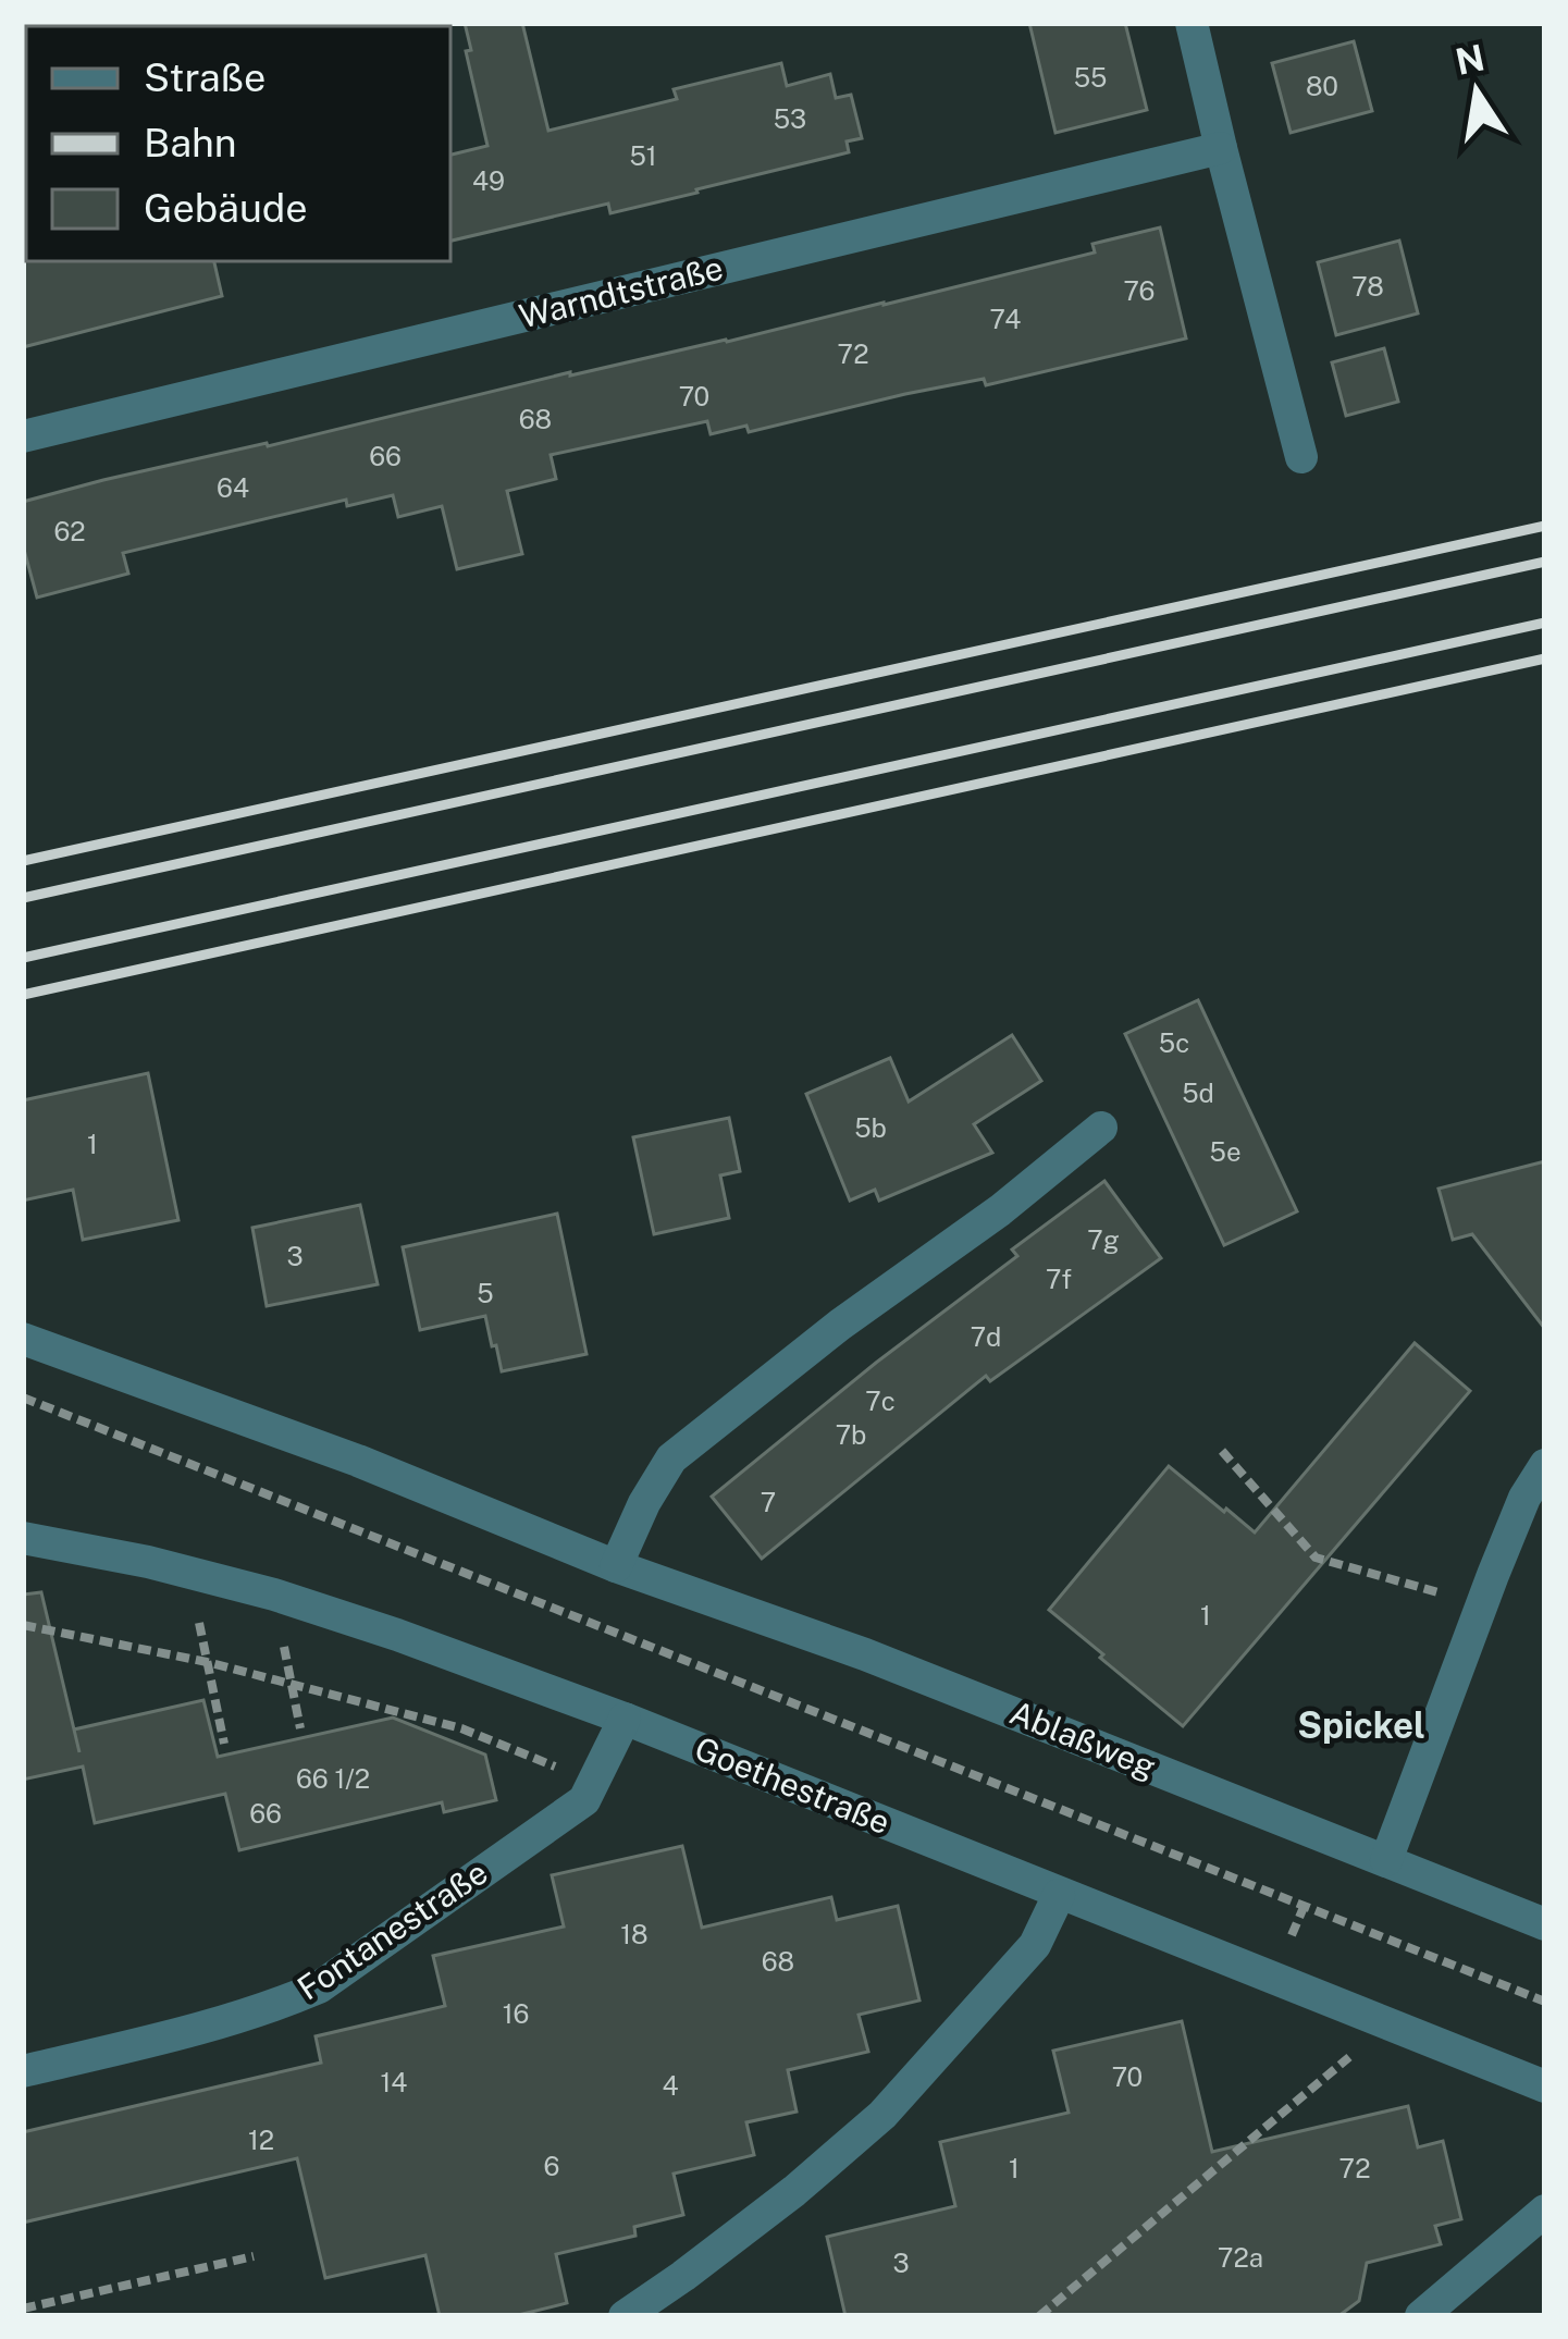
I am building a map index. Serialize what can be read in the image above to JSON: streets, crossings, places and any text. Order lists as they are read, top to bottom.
{
  "streets": {
    "street": [
      "Warndtstraße",
      "Ablaßweg",
      "Goethestraße",
      "Fontanestraße"
    ]
  },
  "crossings": [
    ["Goethestraße", "Fontanestraße"]
  ],
  "districts": ["Spickel"],
  "house_numbers": [
    "55",
    "80",
    "53",
    "51",
    "49",
    "78",
    "76",
    "74",
    "72",
    "70",
    "68",
    "66",
    "64",
    "62",
    "5c",
    "5d",
    "5b",
    "1",
    "5e",
    "7g",
    "3",
    "7f",
    "5",
    "7d",
    "7c",
    "7b",
    "7",
    "1",
    "66 1/2",
    "66",
    "18",
    "68",
    "16",
    "70",
    "14",
    "4",
    "12",
    "6",
    "1",
    "72",
    "72a",
    "3"
  ],
  "legend": ["Straße", "Bahn", "Gebäude"],
  "north": "top"
}
